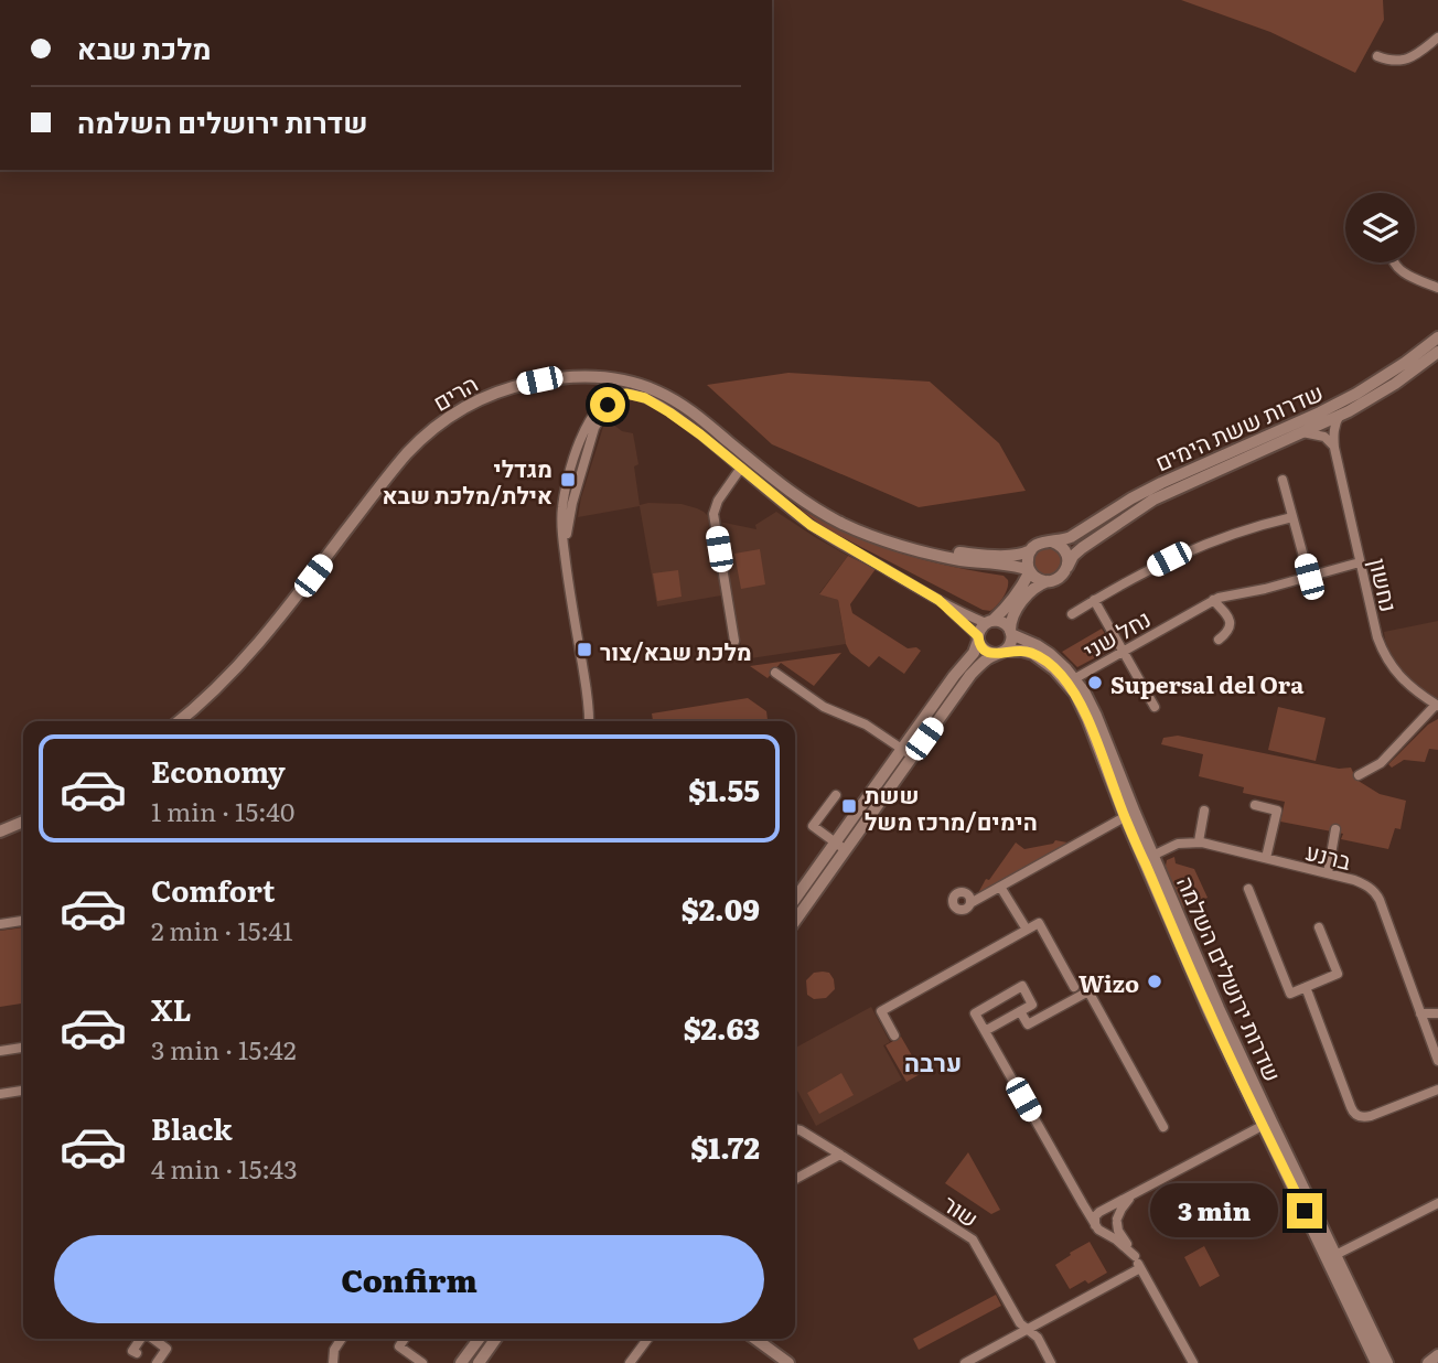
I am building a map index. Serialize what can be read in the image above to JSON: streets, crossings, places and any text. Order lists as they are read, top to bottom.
{
  "streets": {
    "main road": ["הרים", "שדרות ששת הימים", "שדרות ירושלים השלמה"],
    "street": [
      "נחשון",
      "נחל שני",
      "ברנע",
      "שור"
    ]
  },
  "crossings": [
    ["הרים", "שדרות ששת הימים"],
    ["שדרות ששת הימים", "נחשון"],
    ["נחשון", "נחל שני"],
    ["נחל שני", "שדרות ירושלים השלמה"],
    ["ברנע", "שדרות ירושלים השלמה"]
  ],
  "districts": ["ערבה"],
  "places": {
    "transit": ["מגדלי אילת/מלכת שבא", "מלכת שבא/צור", "ששת הימים/מרכז משל"],
    "other": ["Supersal del Ora", "Wizo"]
  },
  "page": {
    "banner": ["מלכת שבא", "שדרות ירושלים השלמה"],
    "list": [
      {
        "name": "Economy",
        "note": "1 min · 15:40",
        "value": "$1.55"
      },
      {
        "name": "Comfort",
        "note": "2 min · 15:41",
        "value": "$2.09"
      },
      {
        "name": "XL",
        "note": "3 min · 15:42",
        "value": "$2.63"
      },
      {
        "name": "Black",
        "note": "4 min · 15:43",
        "value": "$1.72"
      }
    ],
    "bubble": "3 min",
    "buttons": "Confirm"
  }
}
